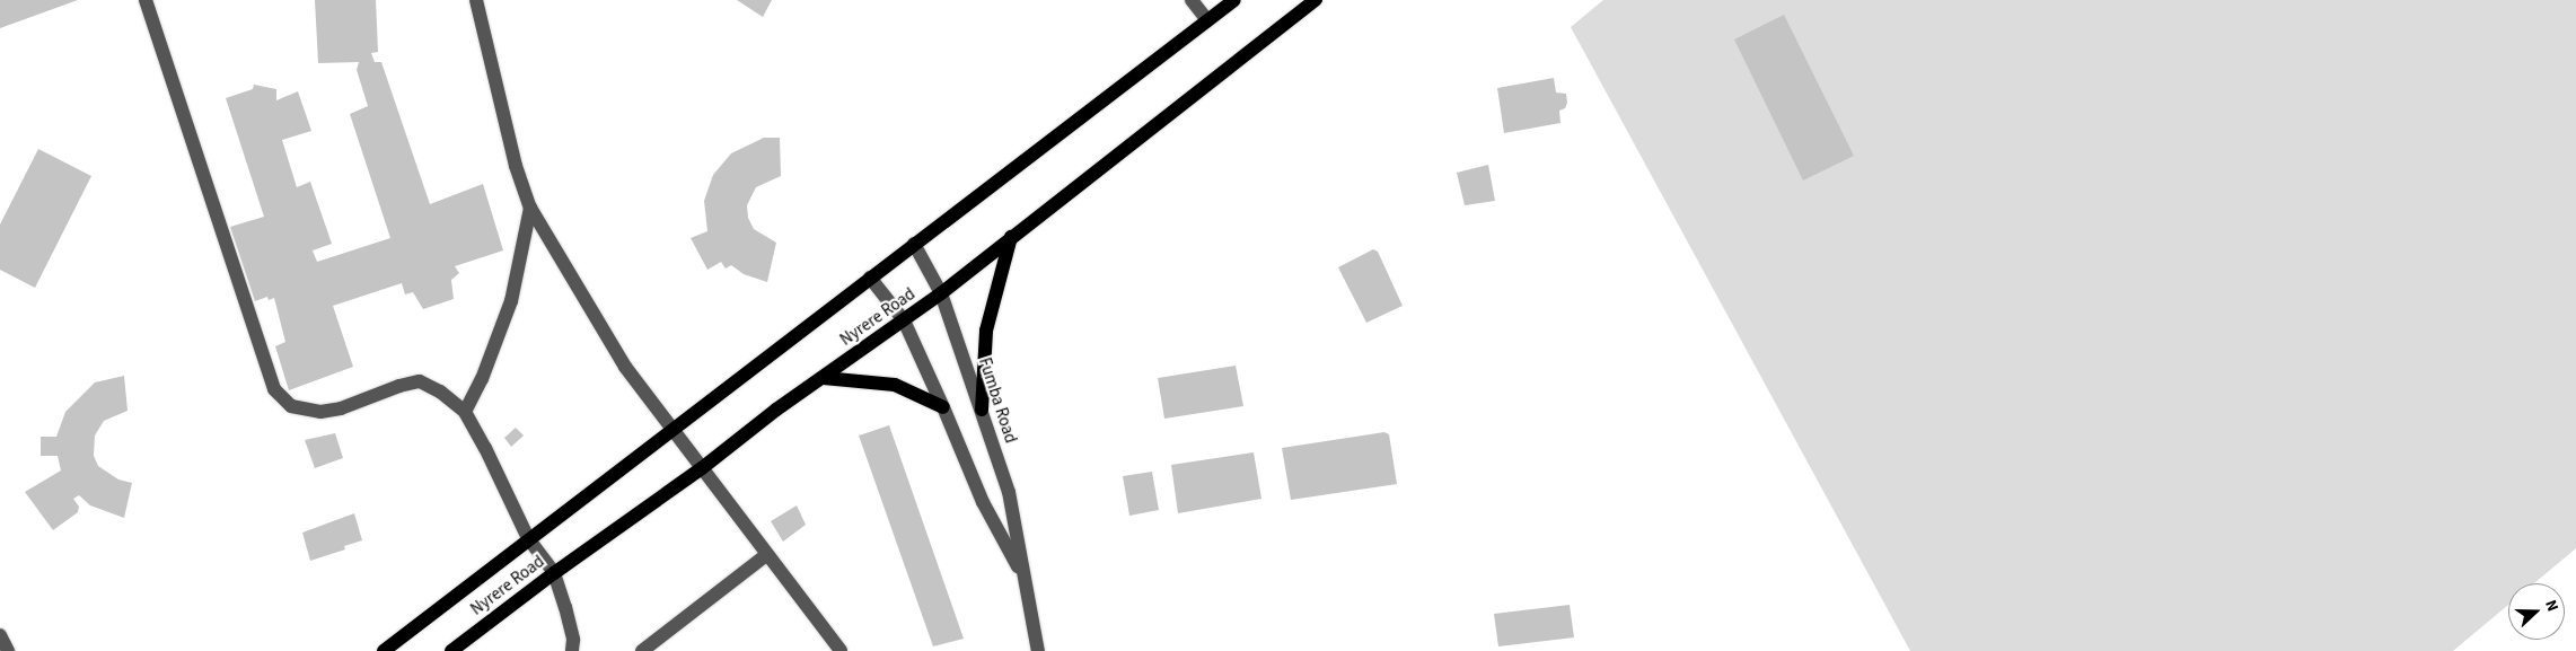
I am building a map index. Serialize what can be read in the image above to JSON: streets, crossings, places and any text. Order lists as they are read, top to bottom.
{
  "streets": {
    "main road": ["Nyrere Road"],
    "street": ["Fumba Road"]
  },
  "crossings": [
    ["Nyrere Road", "Fumba Road"]
  ],
  "north": "right"
}
